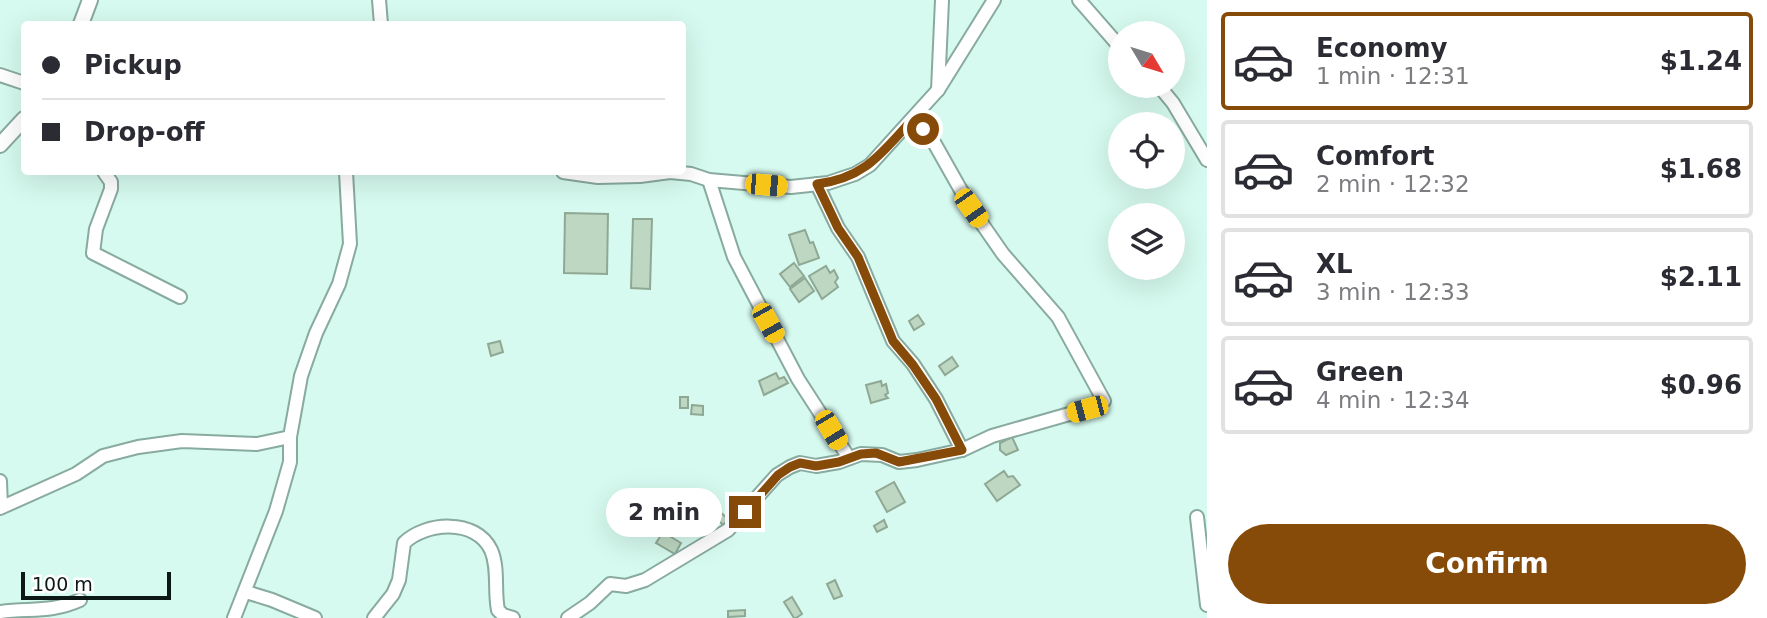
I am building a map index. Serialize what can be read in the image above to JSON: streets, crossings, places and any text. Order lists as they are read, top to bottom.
{
  "scale_bar": "100 m",
  "north": "bottom right",
  "page": {
    "list": [
      {
        "name": "Economy",
        "note": "1 min · 12:31",
        "value": "$1.24"
      },
      {
        "name": "Comfort",
        "note": "2 min · 12:32",
        "value": "$1.68"
      },
      {
        "name": "XL",
        "note": "3 min · 12:33",
        "value": "$2.11"
      },
      {
        "name": "Green",
        "note": "4 min · 12:34",
        "value": "$0.96"
      }
    ],
    "banner": ["Pickup", "Drop-off"],
    "bubble": "2 min",
    "buttons": "Confirm",
    "scale": "100 m"
  }
}
